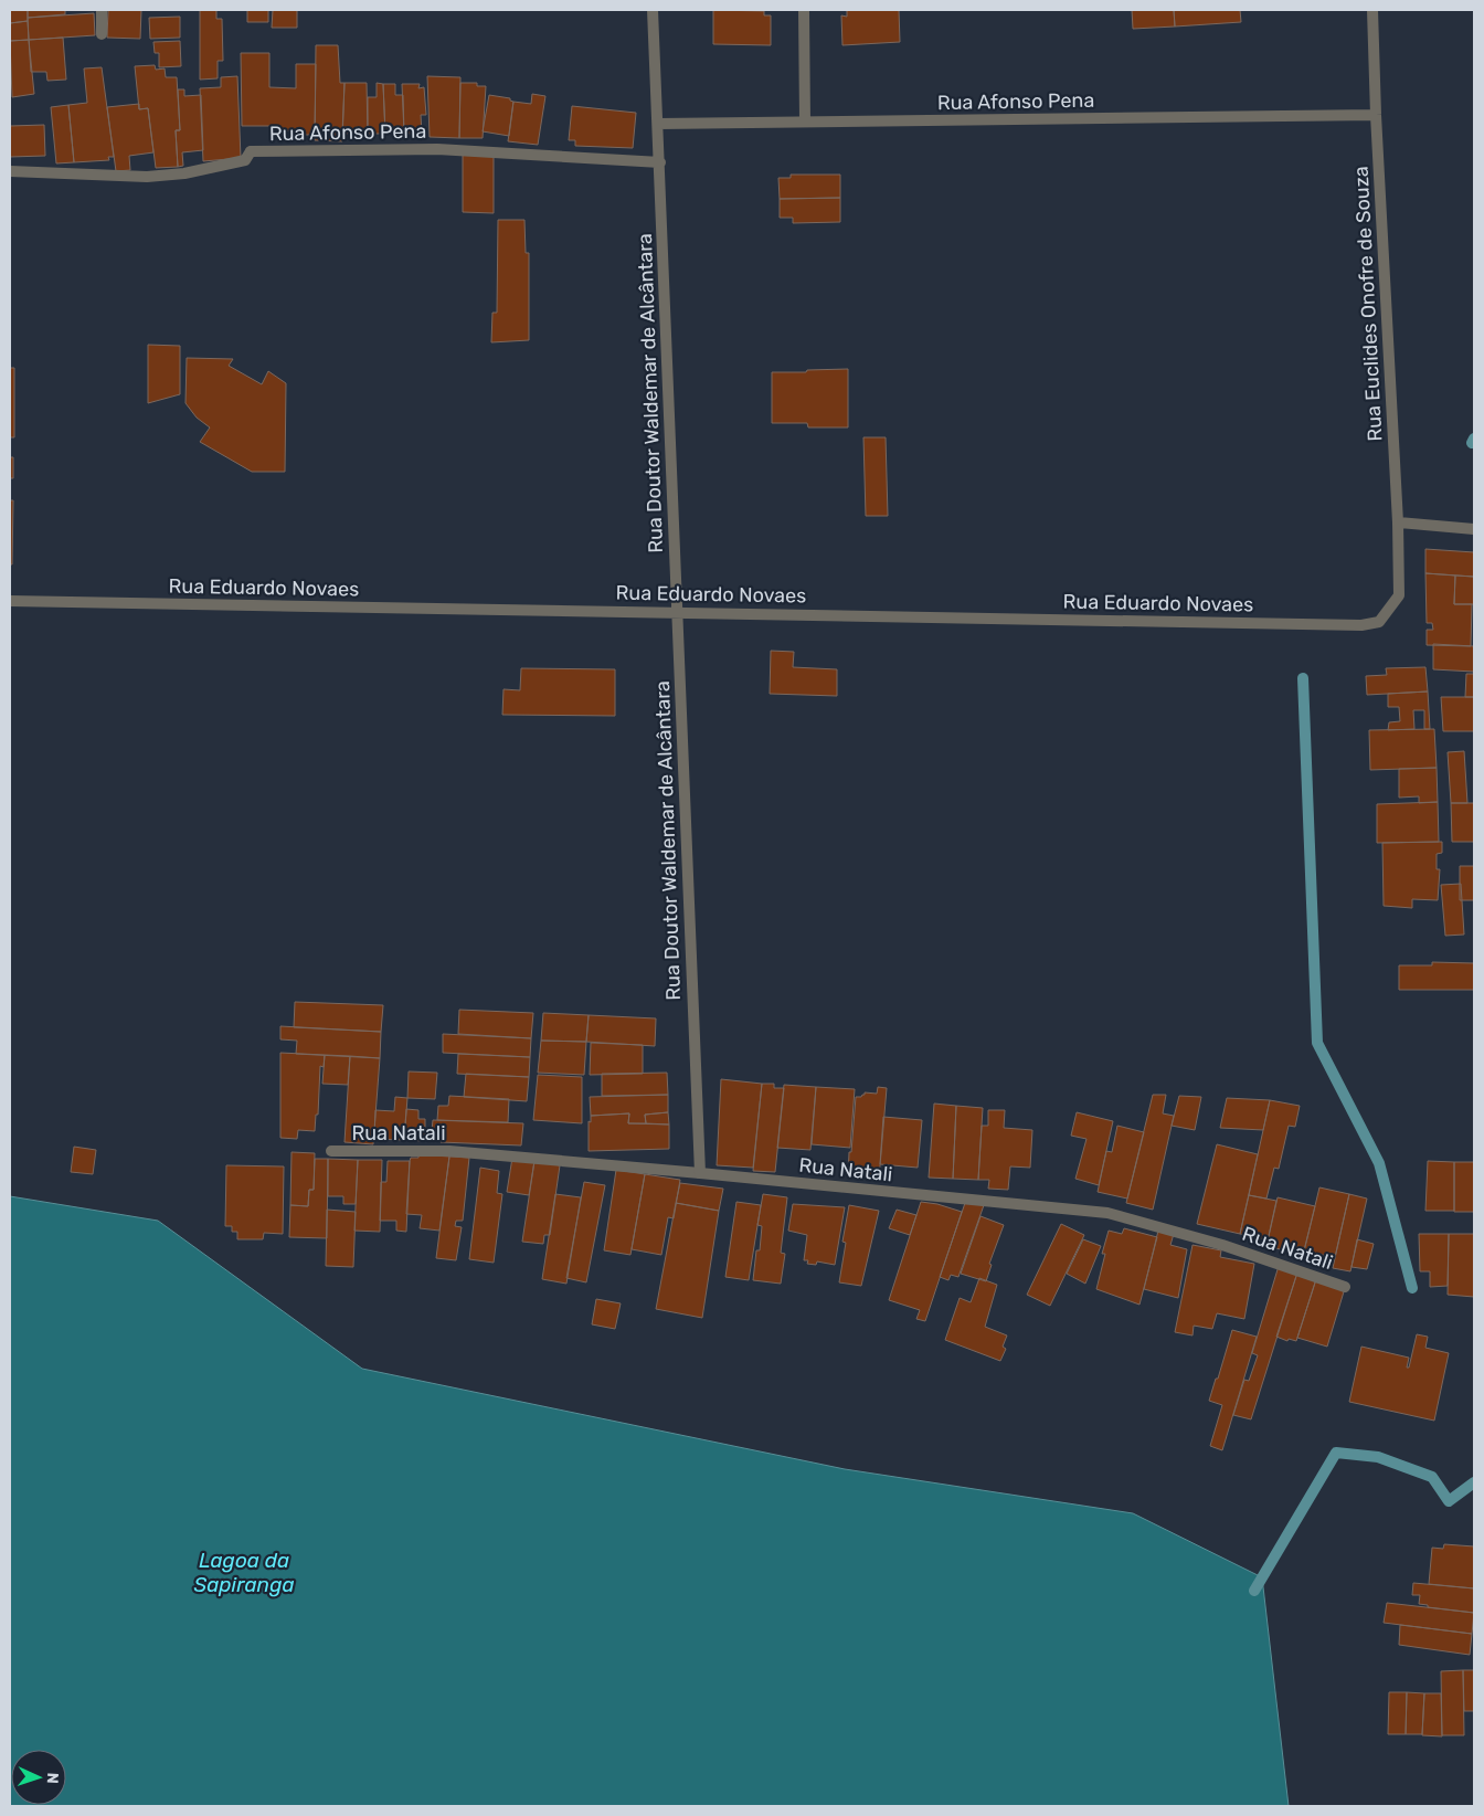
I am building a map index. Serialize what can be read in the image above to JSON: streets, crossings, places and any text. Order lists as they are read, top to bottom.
{
  "streets": {
    "street": [
      "Rua Afonso Pena",
      "Rua Euclides Onofre de Souza",
      "Rua Doutor Waldemar de Alcântara",
      "Rua Eduardo Novaes",
      "Rua Natali"
    ]
  },
  "crossings": [
    ["Rua Afonso Pena", "Rua Euclides Onofre de Souza"],
    ["Rua Afonso Pena", "Rua Doutor Waldemar de Alcântara"],
    ["Rua Euclides Onofre de Souza", "Rua Eduardo Novaes"],
    ["Rua Doutor Waldemar de Alcântara", "Rua Eduardo Novaes"],
    ["Rua Doutor Waldemar de Alcântara", "Rua Natali"]
  ],
  "water": ["Lagoa da Sapiranga"],
  "north": "right"
}
